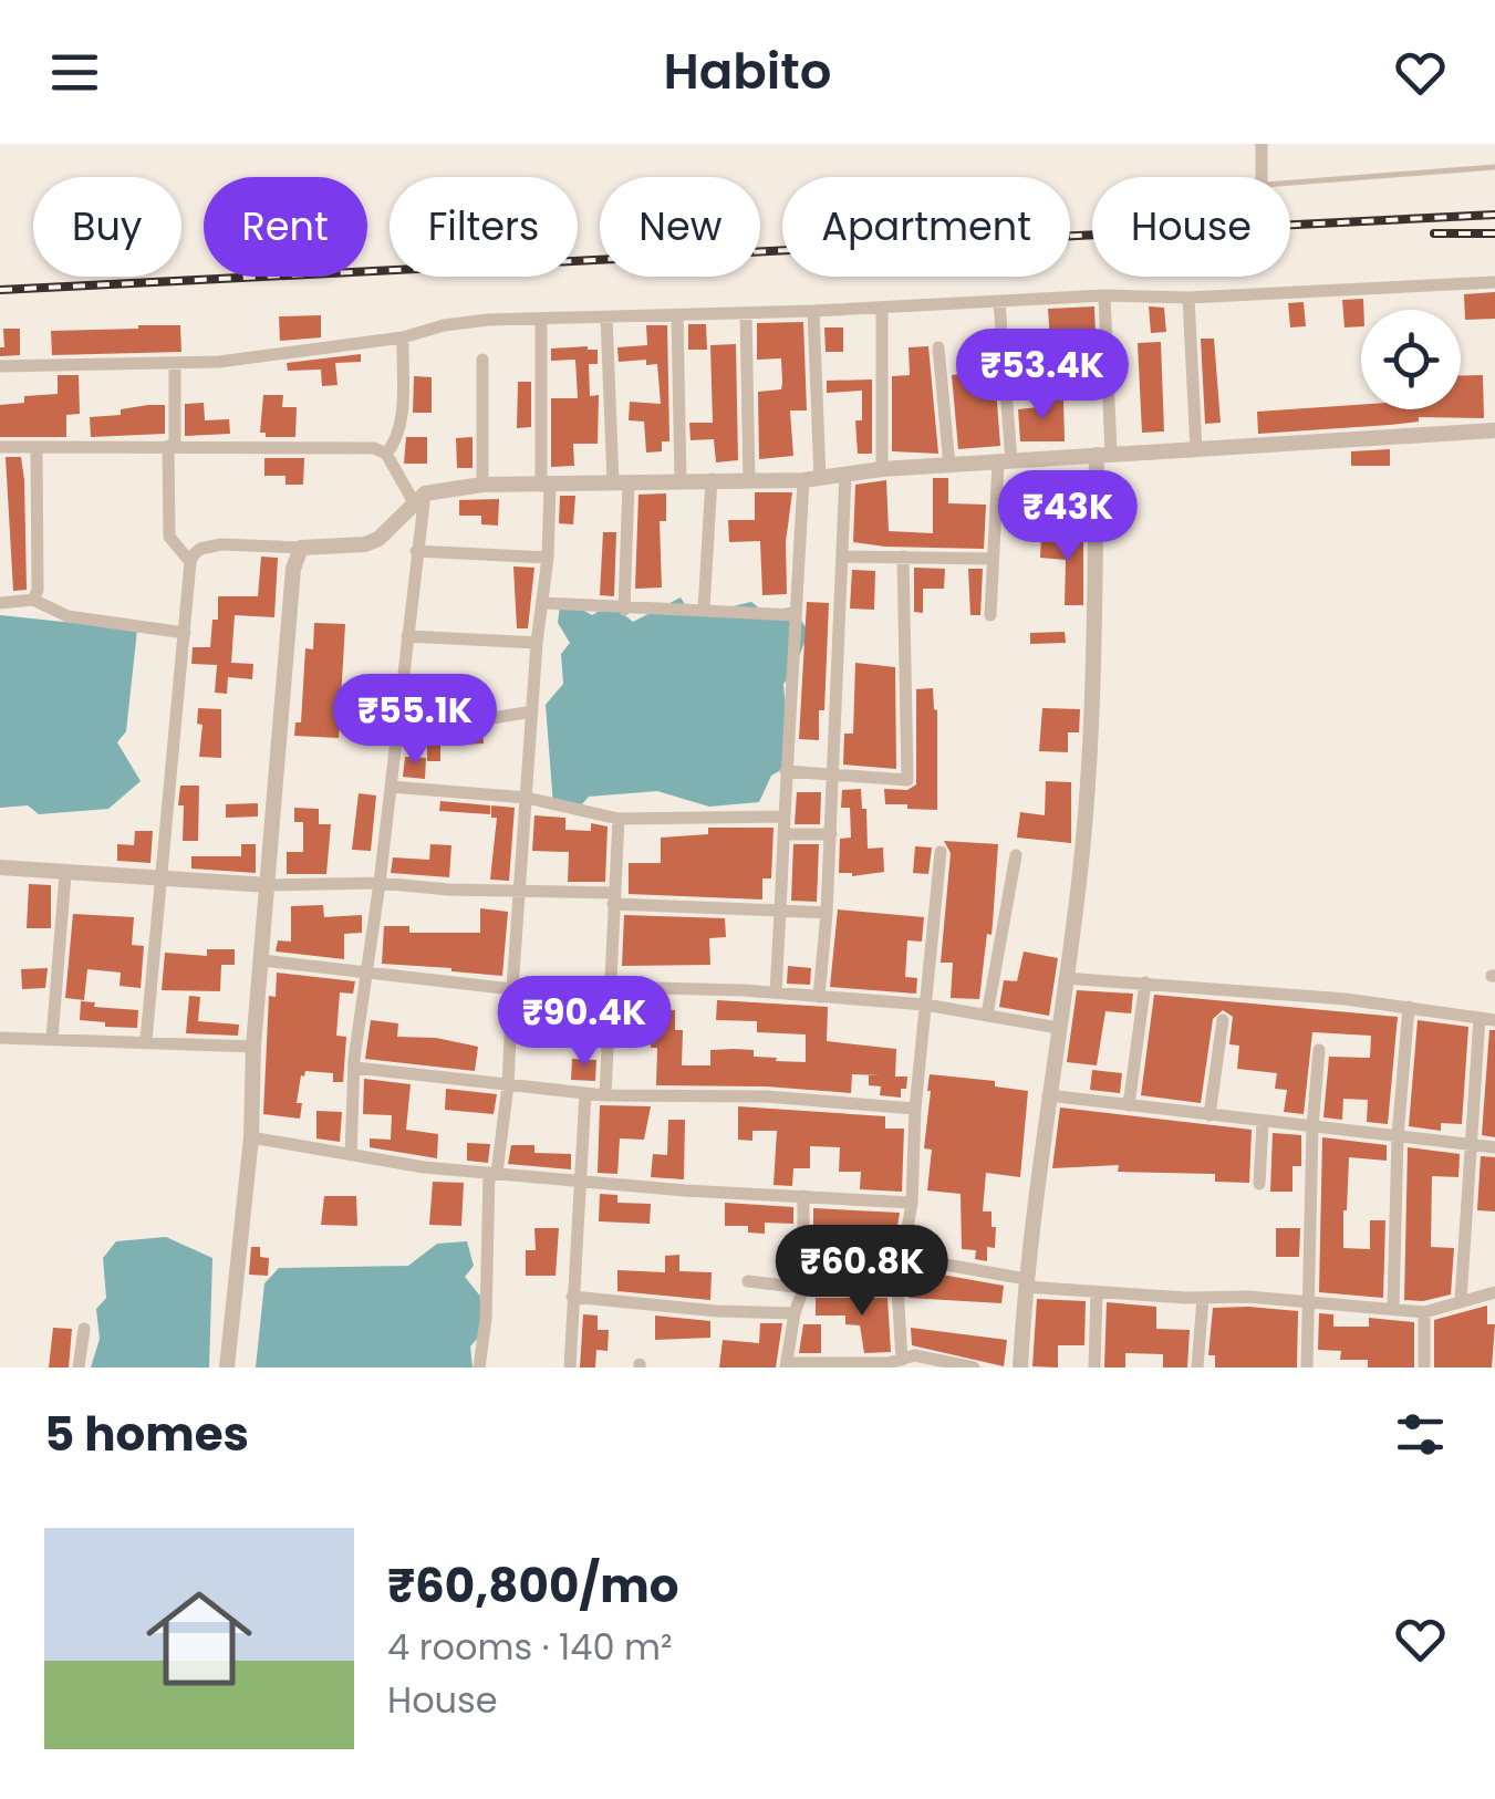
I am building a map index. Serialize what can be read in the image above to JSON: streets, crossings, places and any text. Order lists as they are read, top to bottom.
{
  "page": {
    "header": "Habito",
    "chip": [
      "Buy",
      "Rent",
      "Filters",
      "New",
      "Apartment",
      "House"
    ],
    "price": [
      "₹53.4K",
      "₹43K",
      "₹55.1K",
      "₹90.4K",
      "₹60.8K"
    ],
    "heading": "5 homes",
    "list": [
      {
        "name": "₹60,800/mo",
        "note": "4 rooms · 140 m² · House"
      }
    ]
  }
}
